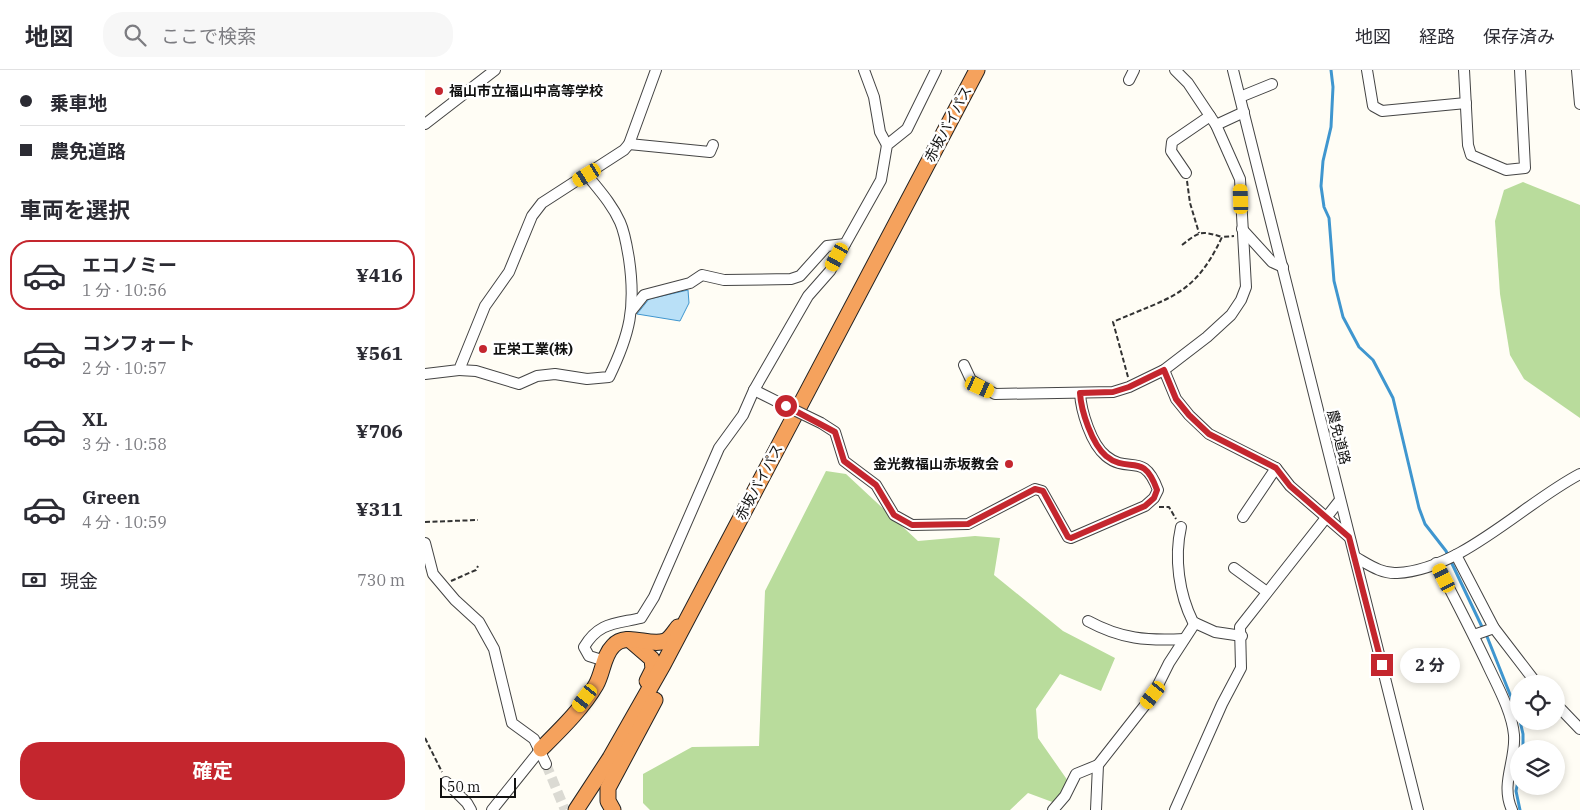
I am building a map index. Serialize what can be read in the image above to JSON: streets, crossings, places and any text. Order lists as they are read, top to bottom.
{
  "streets": {
    "highway": ["赤坂バイパス"],
    "street": ["農免道路"]
  },
  "places": ["福山市立福山中高等学校", "正栄工業(株)", "金光教福山赤坂教会"],
  "scale_bar": "50 m",
  "page": {
    "header": "地図",
    "search": "ここで検索",
    "nav": ["地図", "経路", "保存済み"],
    "banner": ["乗車地", "農免道路"],
    "heading": "車両を選択",
    "list": [
      {
        "name": "エコノミー",
        "note": "1 分 · 10:56",
        "value": "¥416"
      },
      {
        "name": "コンフォート",
        "note": "2 分 · 10:57",
        "value": "¥561"
      },
      {
        "name": "XL",
        "note": "3 分 · 10:58",
        "value": "¥706"
      },
      {
        "name": "Green",
        "note": "4 分 · 10:59",
        "value": "¥311"
      }
    ],
    "pay": ["現金", "730 m"],
    "bubble": "2 分",
    "buttons": "確定",
    "scale": "50 m"
  }
}
